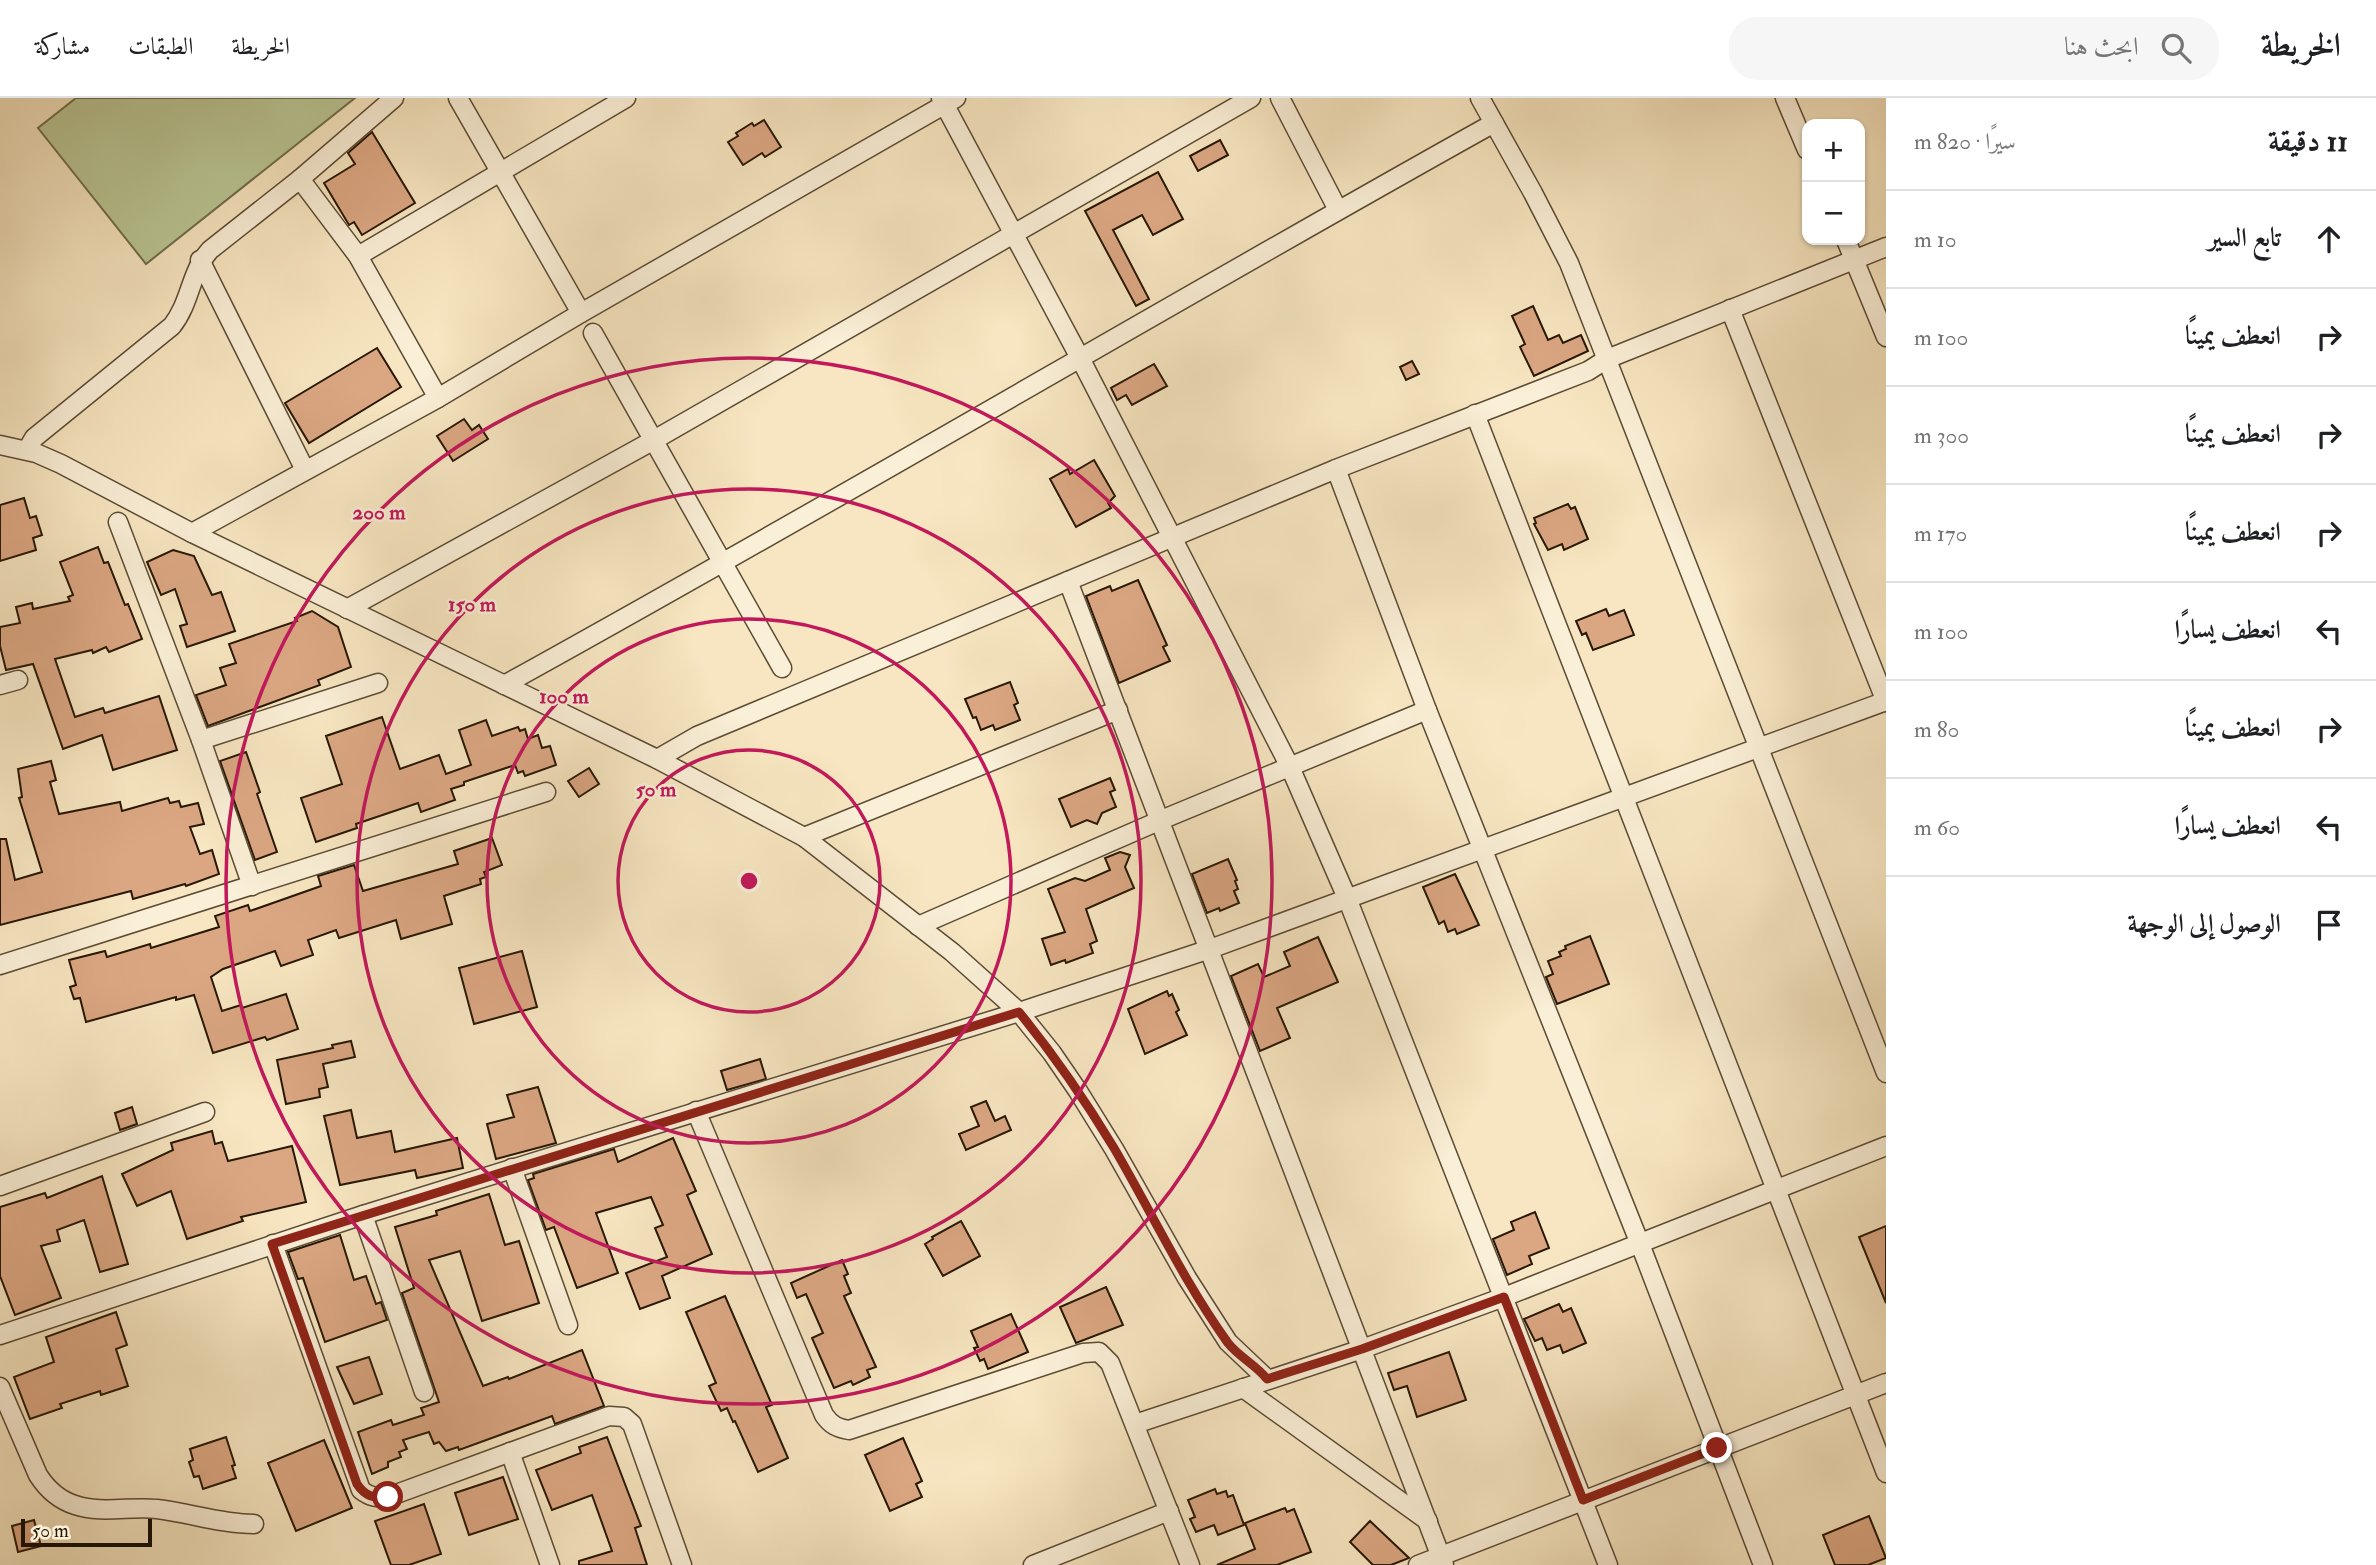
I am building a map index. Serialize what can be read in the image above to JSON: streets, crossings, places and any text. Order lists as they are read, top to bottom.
{
  "scale_bar": "50 m",
  "page": {
    "header": "الخريطة",
    "search": "ابحث هنا",
    "nav": ["الخريطة", "الطبقات", "مشاركة"],
    "heading": ["11 دقيقة", "سيرًا · 820 m"],
    "map_buttons": ["+", "−"],
    "list": [
      ["تابع السير", "10 m"],
      ["انعطف يمينًا", "100 m"],
      ["انعطف يمينًا", "300 m"],
      ["انعطف يمينًا", "170 m"],
      ["انعطف يسارًا", "100 m"],
      ["انعطف يمينًا", "80 m"],
      ["انعطف يسارًا", "60 m"],
      "الوصول إلى الوجهة"
    ],
    "scale": "50 m"
  },
  "rings": [
    "200 m",
    "150 m",
    "100 m",
    "50 m"
  ]
}
